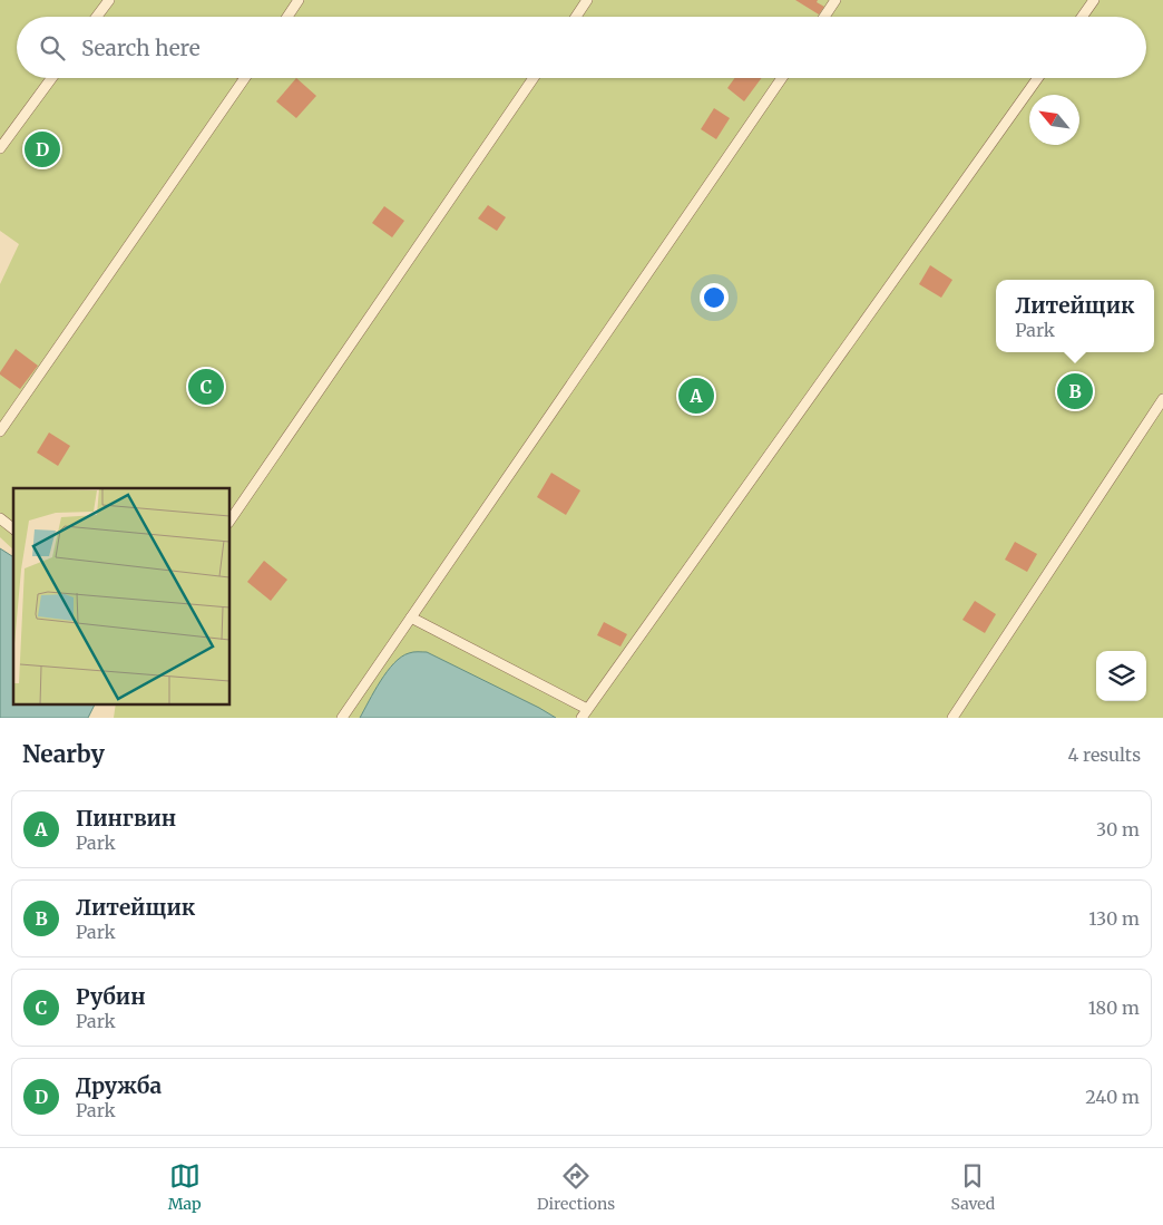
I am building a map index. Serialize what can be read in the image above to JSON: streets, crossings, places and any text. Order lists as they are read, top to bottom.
{
  "north": "top left",
  "page": {
    "search": "Search here",
    "pins": [
      "D",
      "C",
      "B",
      "A"
    ],
    "popup": ["Литейщик", "Park"],
    "heading": ["Nearby", "4 results"],
    "list": [
      {
        "mark": "A",
        "name": "Пингвин",
        "note": "Park",
        "value": "30 m"
      },
      {
        "mark": "B",
        "name": "Литейщик",
        "note": "Park",
        "value": "130 m"
      },
      {
        "mark": "C",
        "name": "Рубин",
        "note": "Park",
        "value": "180 m"
      },
      {
        "mark": "D",
        "name": "Дружба",
        "note": "Park",
        "value": "240 m"
      }
    ],
    "nav": ["Map", "Directions", "Saved"]
  }
}
